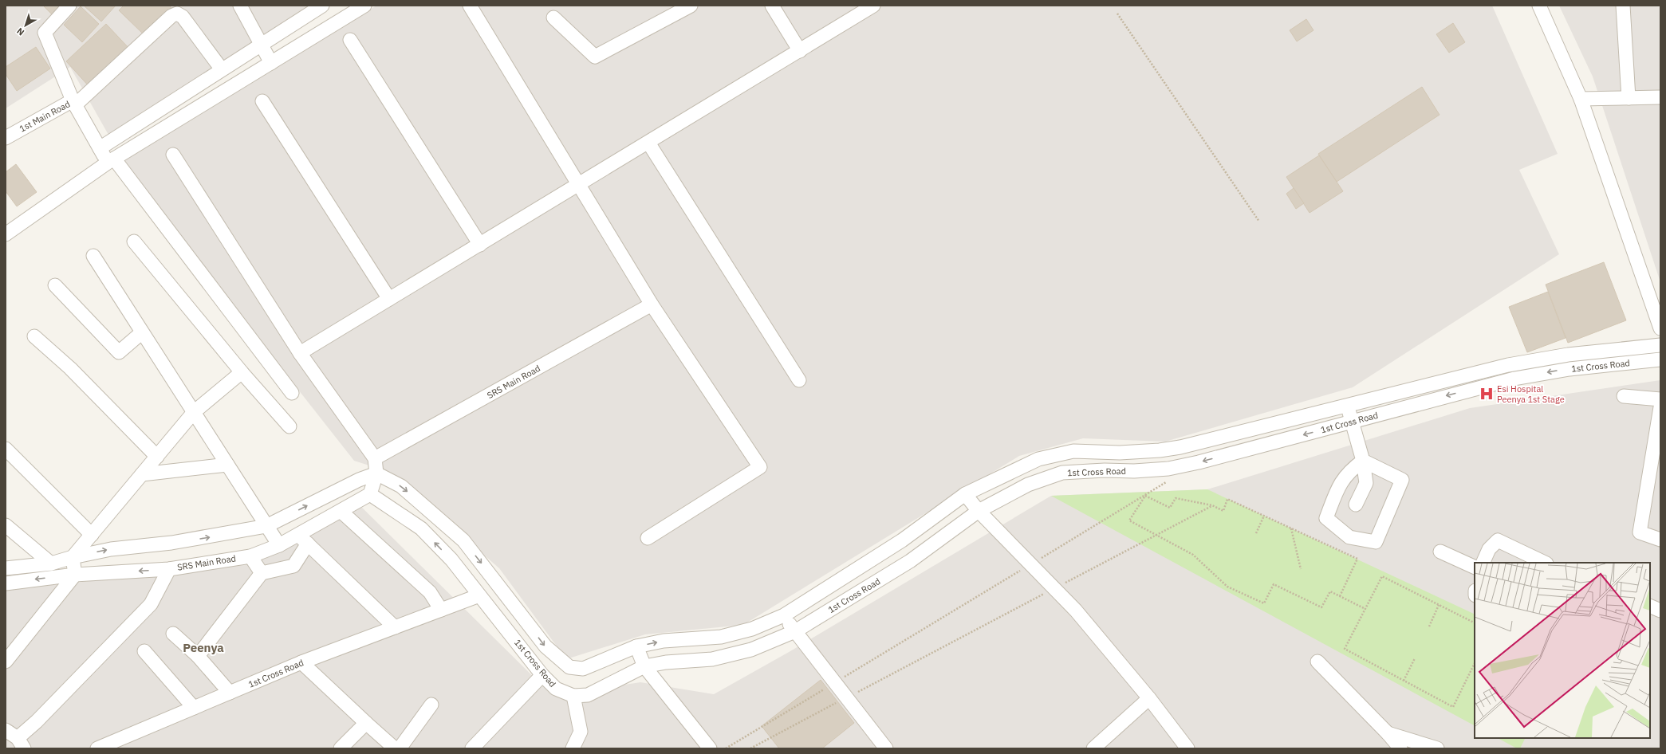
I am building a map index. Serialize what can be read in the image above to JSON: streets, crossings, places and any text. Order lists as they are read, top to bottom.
{
  "streets": {
    "street": ["1st Main Road", "1st Cross Road", "SRS Main Road"]
  },
  "districts": ["Peenya"],
  "places": {
    "hospital": ["Esi Hospital Peenya 1st Stage"]
  },
  "north": "bottom left"
}
